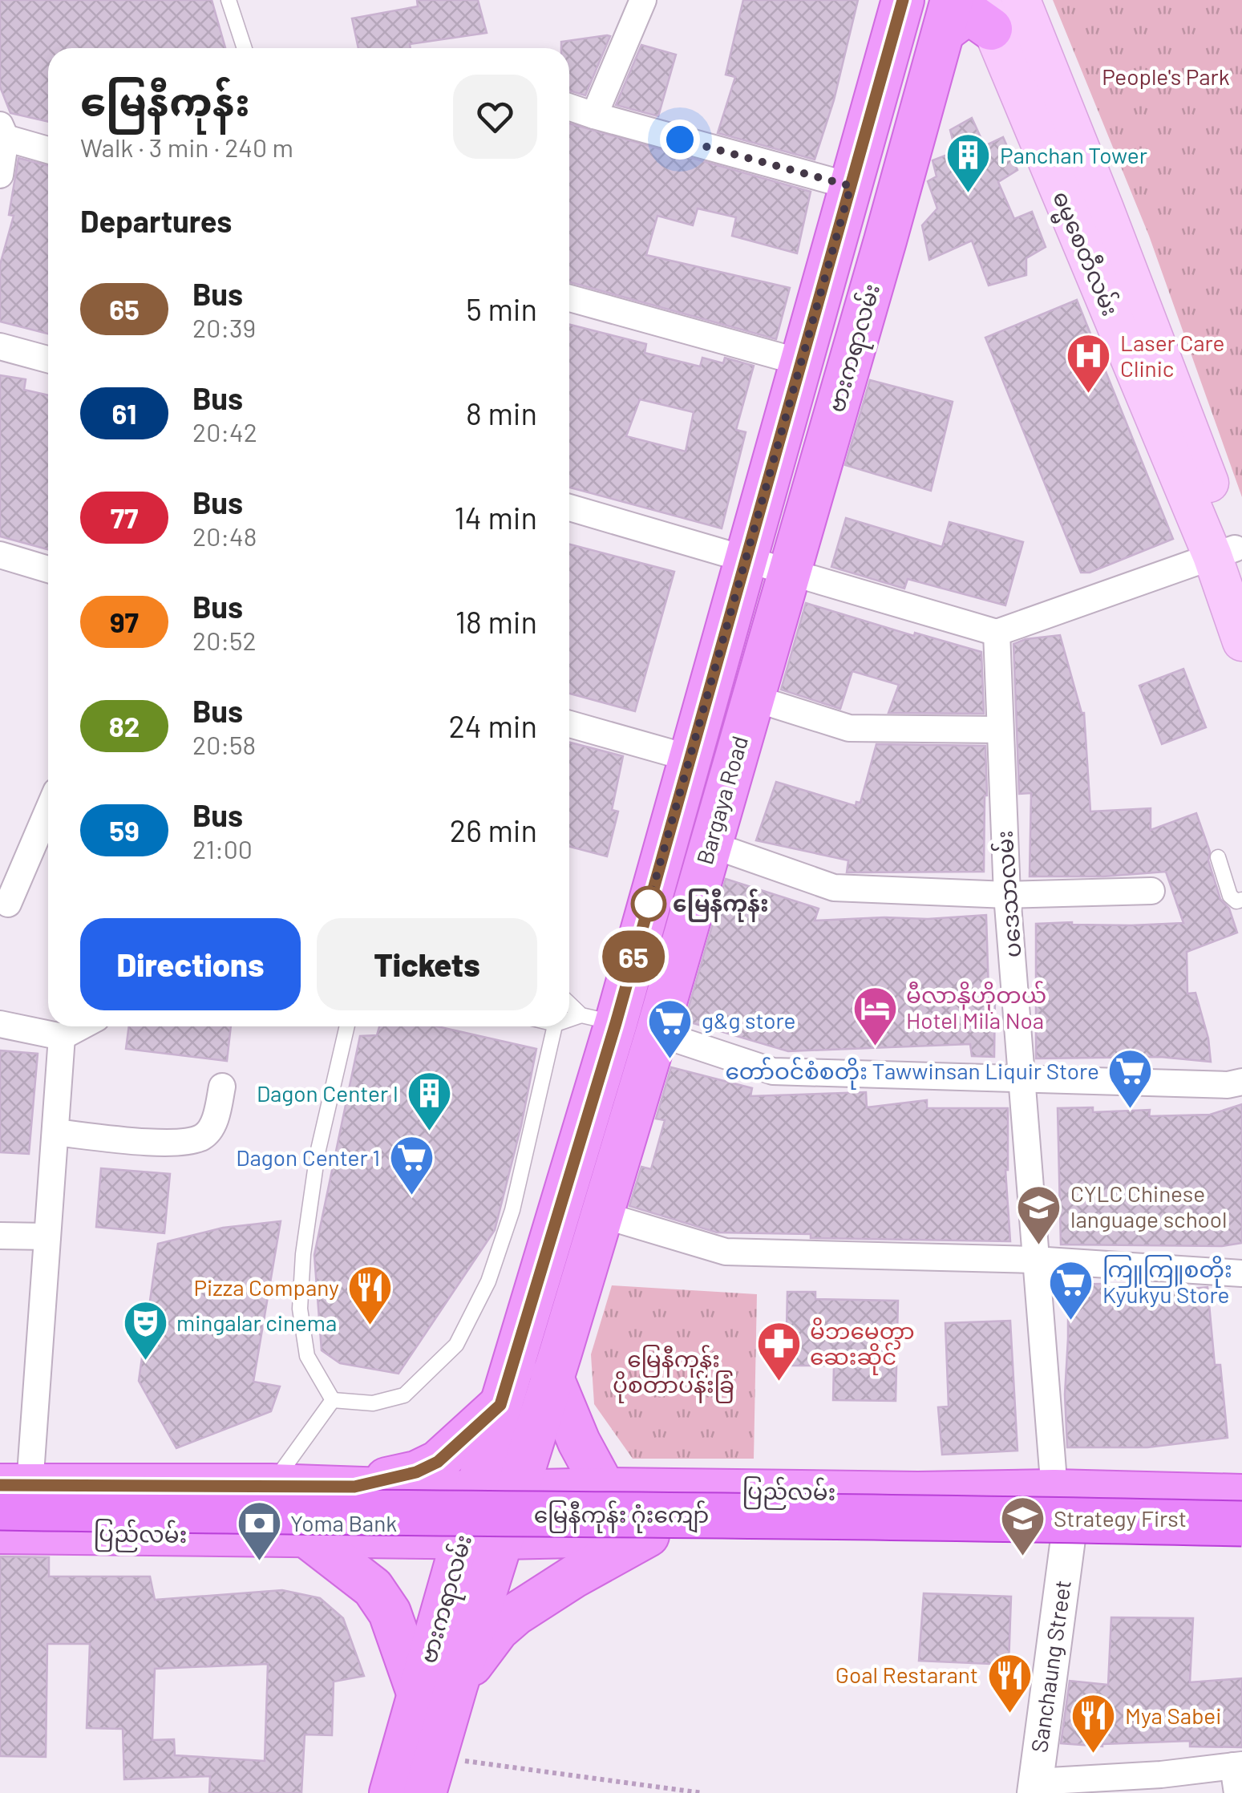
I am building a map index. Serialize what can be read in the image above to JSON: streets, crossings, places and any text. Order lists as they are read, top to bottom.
{
  "streets": {
    "highway": ["မြေနီကုန်း ဂုံးကျော်"],
    "main road": [
      "ဓမ္မစေတီလမ်း",
      "ဗားကရာလမ်း",
      "Bargaya Road",
      "ပြည်လမ်း"
    ],
    "street": ["ပဒေသာလမ်း", "Sanchaung Street"]
  },
  "crossings": [
    ["ဗားကရာလမ်း", "Bargaya Road"],
    ["ဗားကရာလမ်း", "ပြည်လမ်း"],
    ["ပဒေသာလမ်း", "ပြည်လမ်း"],
    ["ပြည်လမ်း", "မြေနီကုန်း ဂုံးကျော်"],
    ["ပြည်လမ်း", "Sanchaung Street"]
  ],
  "parks": ["People's Park", "မြေနီကုန်း ပိုစတာပန်းခြံ"],
  "places": {
    "building": ["Panchan Tower", "Dagon Center I"],
    "hospital": ["Laser Care Clinic"],
    "other": ["မြေနီကုန်း"],
    "hotel": ["မီလာနိုဟိုတယ် Hotel Mila Noa"],
    "supermarket": [
      "g&g store",
      "တော်ဝင်စံစတိုး Tawwinsan Liquir Store",
      "Dagon Center 1",
      "ကြူကြူစတိုး Kyukyu Store"
    ],
    "school or university": ["CYLC Chinese language school", "Strategy First"],
    "restaurant": ["Pizza Company", "Goal Restarant", "Mya Sabei"],
    "theatre": ["mingalar cinema"],
    "pharmacy": ["မိဘမေတ္တာ ဆေးဆိုင်"],
    "bank": ["Yoma Bank"]
  },
  "lines": ["bus line 65"],
  "page": {
    "on_map": "65",
    "heading": [
      ["မြေနီကုန်း", "Walk · 3 min · 240 m"],
      "Departures"
    ],
    "list": [
      {
        "mark": "65",
        "name": "Bus",
        "note": "20:39",
        "value": "5 min"
      },
      {
        "mark": "61",
        "name": "Bus",
        "note": "20:42",
        "value": "8 min"
      },
      {
        "mark": "77",
        "name": "Bus",
        "note": "20:48",
        "value": "14 min"
      },
      {
        "mark": "97",
        "name": "Bus",
        "note": "20:52",
        "value": "18 min"
      },
      {
        "mark": "82",
        "name": "Bus",
        "note": "20:58",
        "value": "24 min"
      },
      {
        "mark": "59",
        "name": "Bus",
        "note": "21:00",
        "value": "26 min"
      }
    ],
    "buttons": ["Directions", "Tickets"]
  }
}
